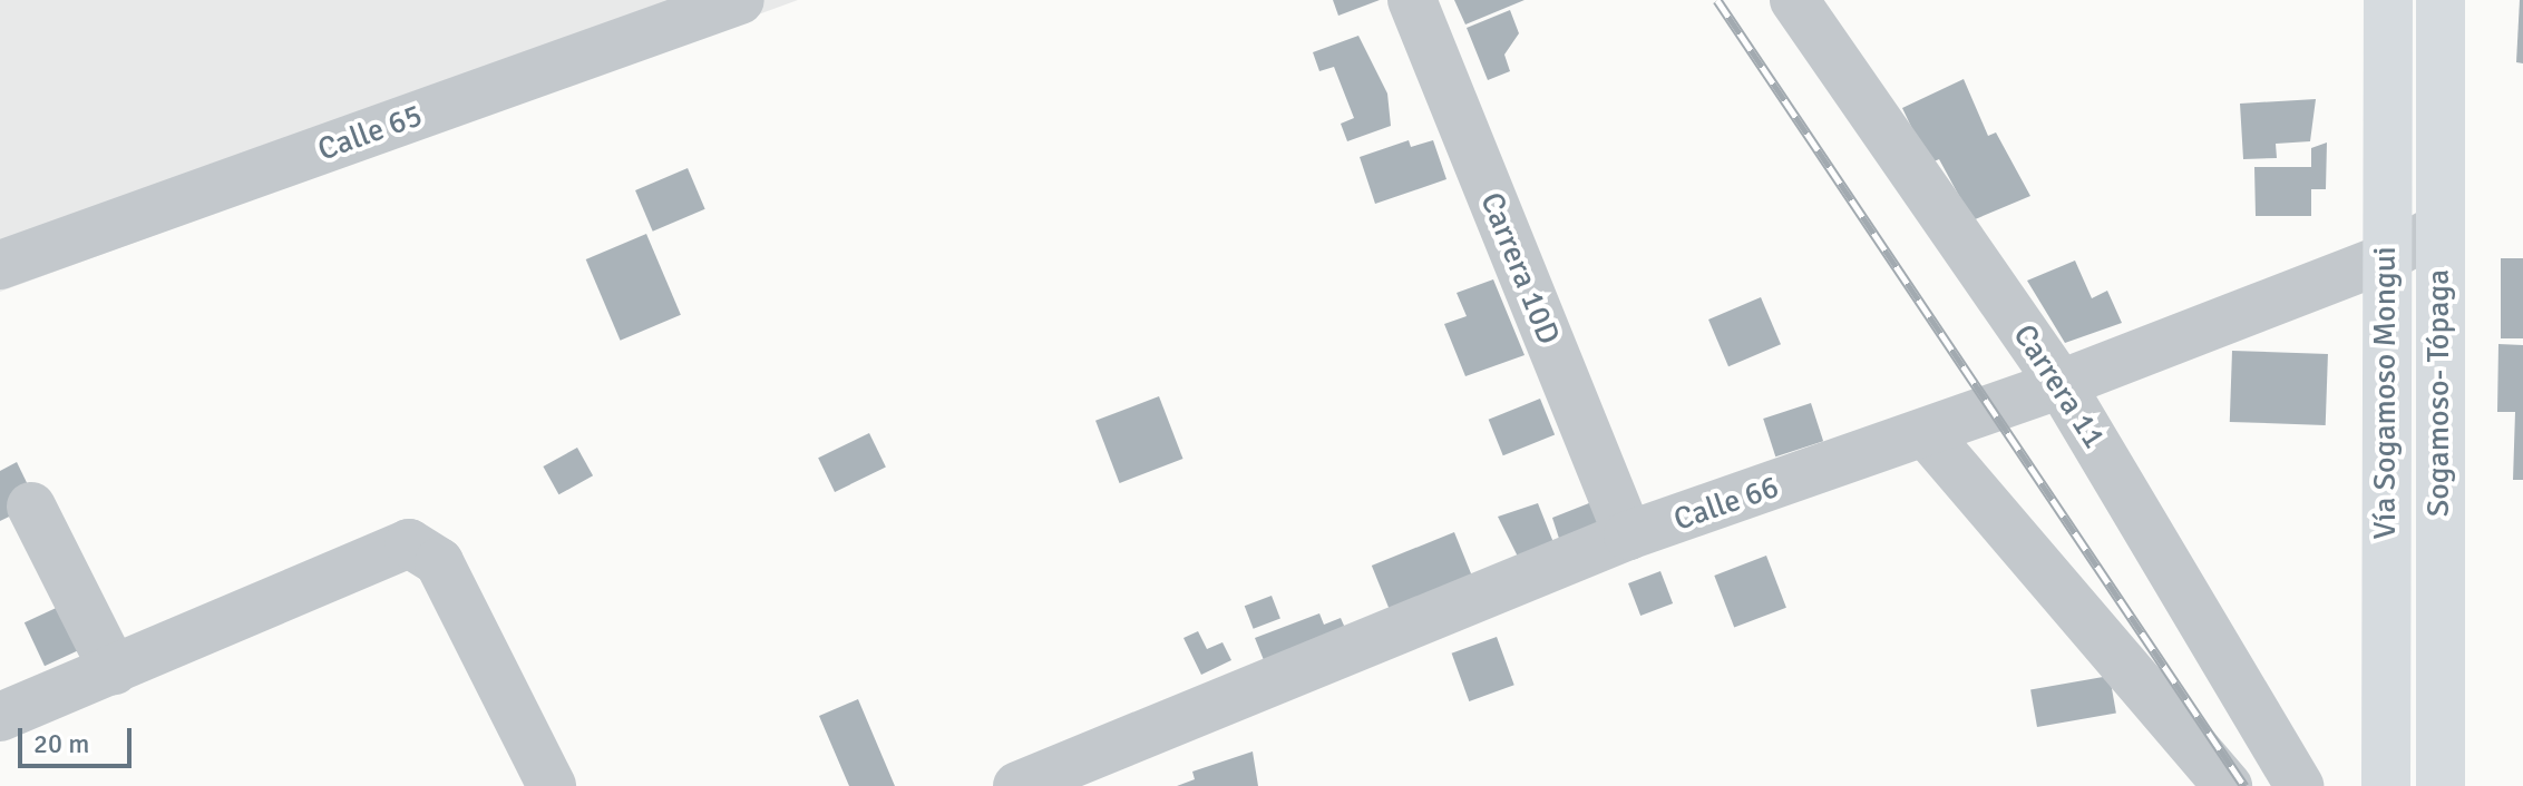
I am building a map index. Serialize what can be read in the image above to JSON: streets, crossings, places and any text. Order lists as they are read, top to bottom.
{
  "streets": {
    "main road": ["Vía Sogamoso Mongui", "Sogamoso- Tópaga"],
    "street": [
      "Calle 65",
      "Carrera 10D",
      "Carrera 11",
      "Calle 66"
    ]
  },
  "crossings": [
    ["Carrera 10D", "Calle 66"],
    ["Carrera 11", "Calle 66"],
    ["Vía Sogamoso Mongui", "Calle 66"],
    ["Sogamoso- Tópaga", "Calle 66"]
  ],
  "scale_bar": "20 m"
}
